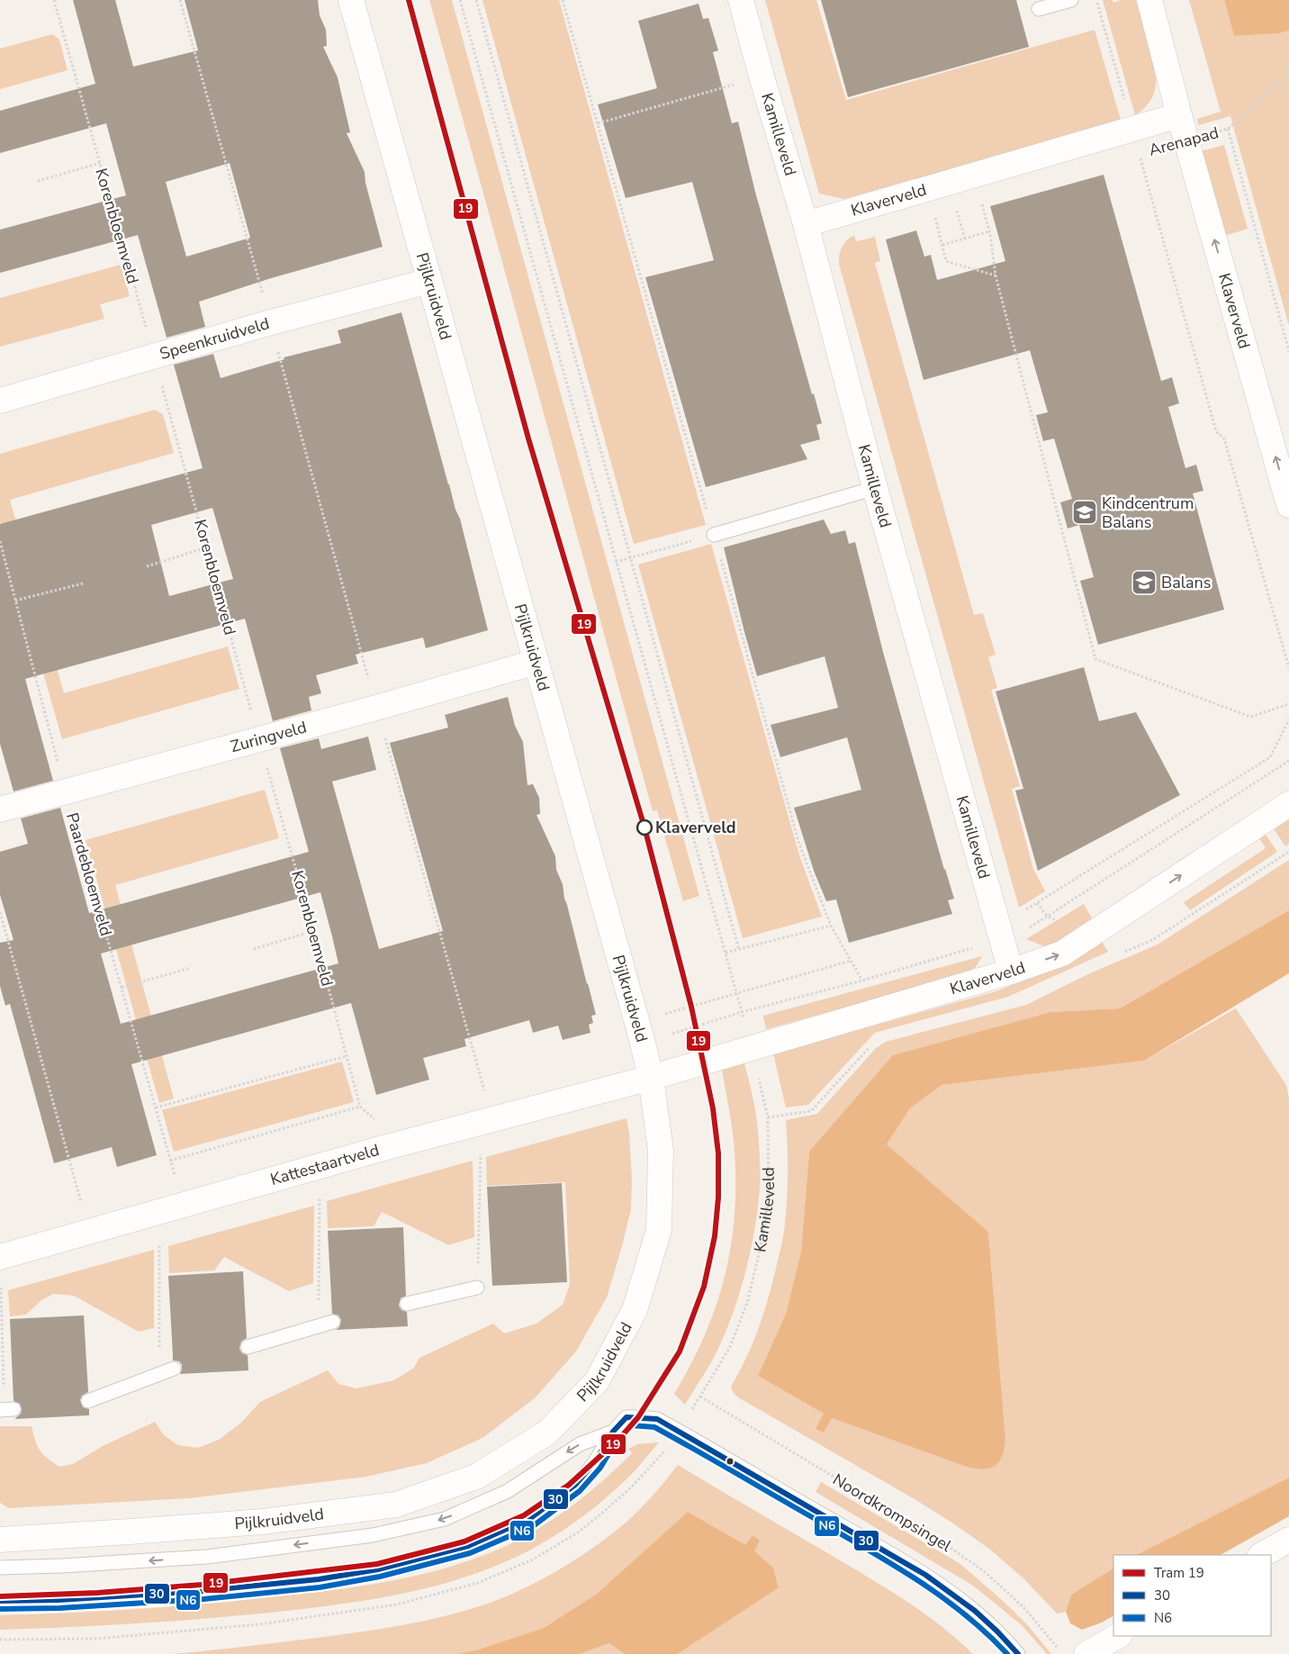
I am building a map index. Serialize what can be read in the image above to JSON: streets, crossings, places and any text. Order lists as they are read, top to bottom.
{
  "streets": {
    "street": [
      "Kamilleveld",
      "Klaverveld",
      "Pijlkruidveld",
      "Speenkruidveld",
      "Zuringveld",
      "Kattestaartveld"
    ],
    "path": [
      "Arenapad",
      "Korenbloemveld",
      "Paardebloemveld",
      "Noordkrompsingel"
    ]
  },
  "crossings": [
    ["Kamilleveld", "Klaverveld"],
    ["Kamilleveld", "Noordkrompsingel"],
    ["Arenapad", "Klaverveld"],
    ["Klaverveld", "Pijlkruidveld"],
    ["Klaverveld", "Kattestaartveld"],
    ["Korenbloemveld", "Speenkruidveld"],
    ["Korenbloemveld", "Zuringveld"],
    ["Korenbloemveld", "Kattestaartveld"],
    ["Pijlkruidveld", "Speenkruidveld"],
    ["Pijlkruidveld", "Zuringveld"],
    ["Pijlkruidveld", "Kattestaartveld"],
    ["Zuringveld", "Paardebloemveld"],
    ["Paardebloemveld", "Kattestaartveld"]
  ],
  "places": {
    "school or university": ["Kindcentrum Balans", "Balans"],
    "other": ["Klaverveld"]
  },
  "lines": ["tram line 19", "transit line 30", "transit line N6"],
  "legend": ["Tram 19", "30", "N6"]
}
